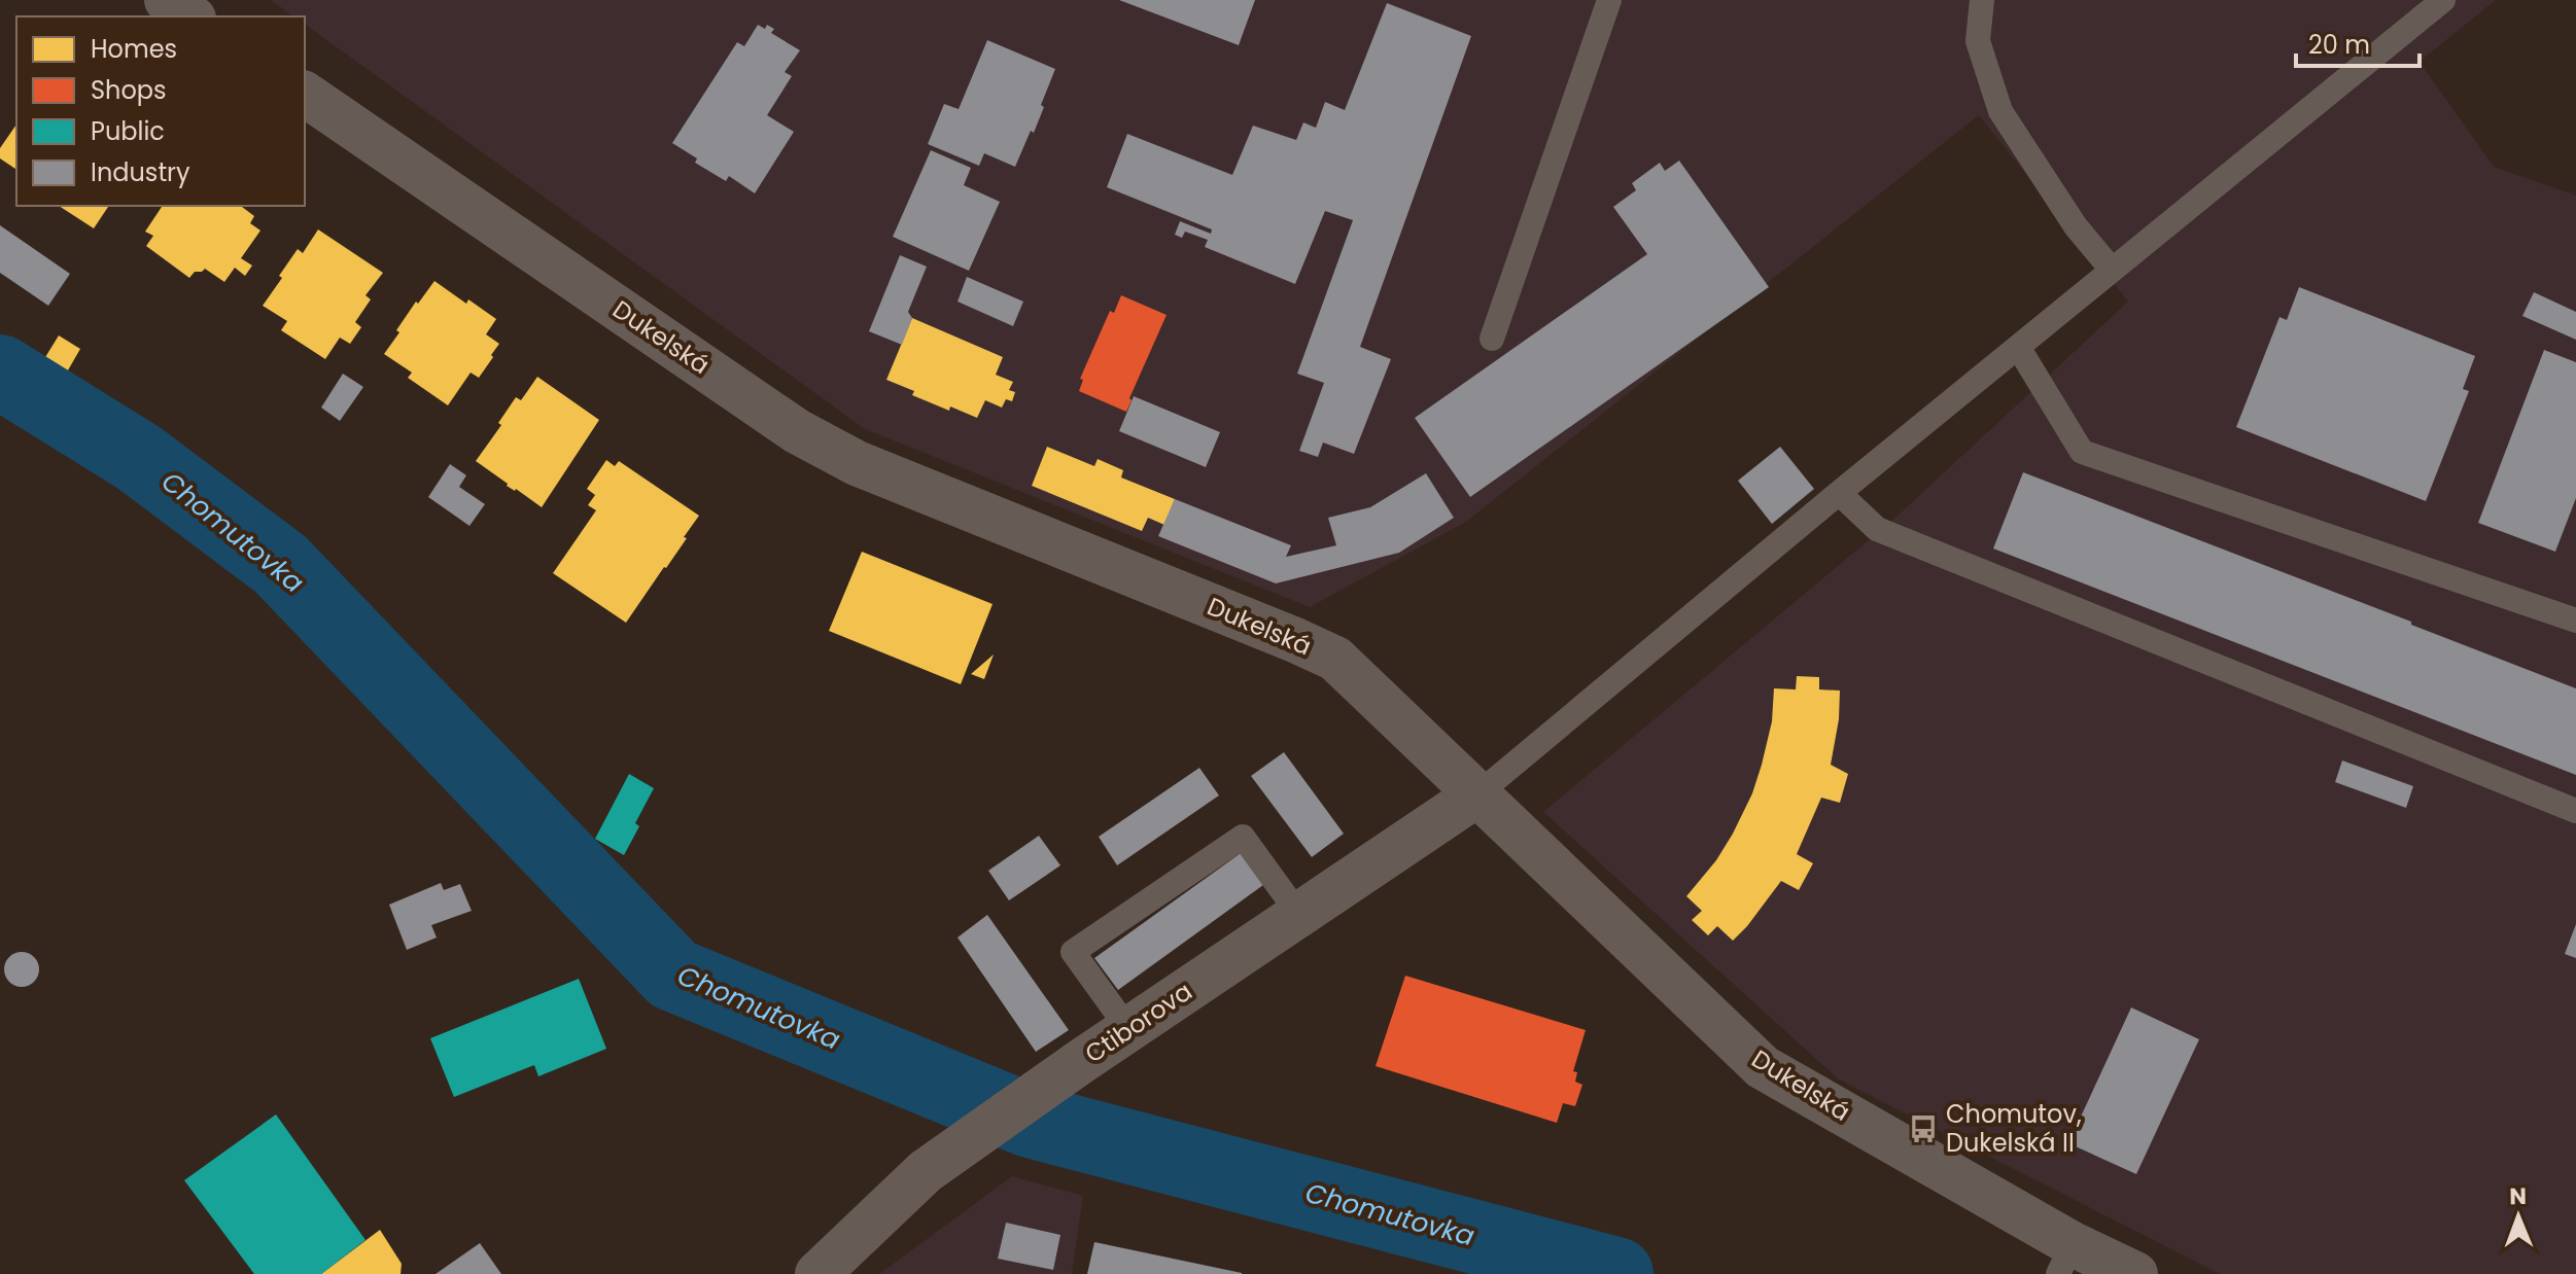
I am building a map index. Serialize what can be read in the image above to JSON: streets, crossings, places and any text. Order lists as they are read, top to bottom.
{
  "streets": {
    "street": ["Dukelská", "Ctiborova"]
  },
  "crossings": [
    ["Dukelská", "Ctiborova"]
  ],
  "water": ["Chomutovka"],
  "places": {
    "bus stop": ["Chomutov, Dukelská II"]
  },
  "legend": [
    "Homes",
    "Shops",
    "Public",
    "Industry"
  ],
  "scale_bar": "20 m",
  "north": "top"
}
